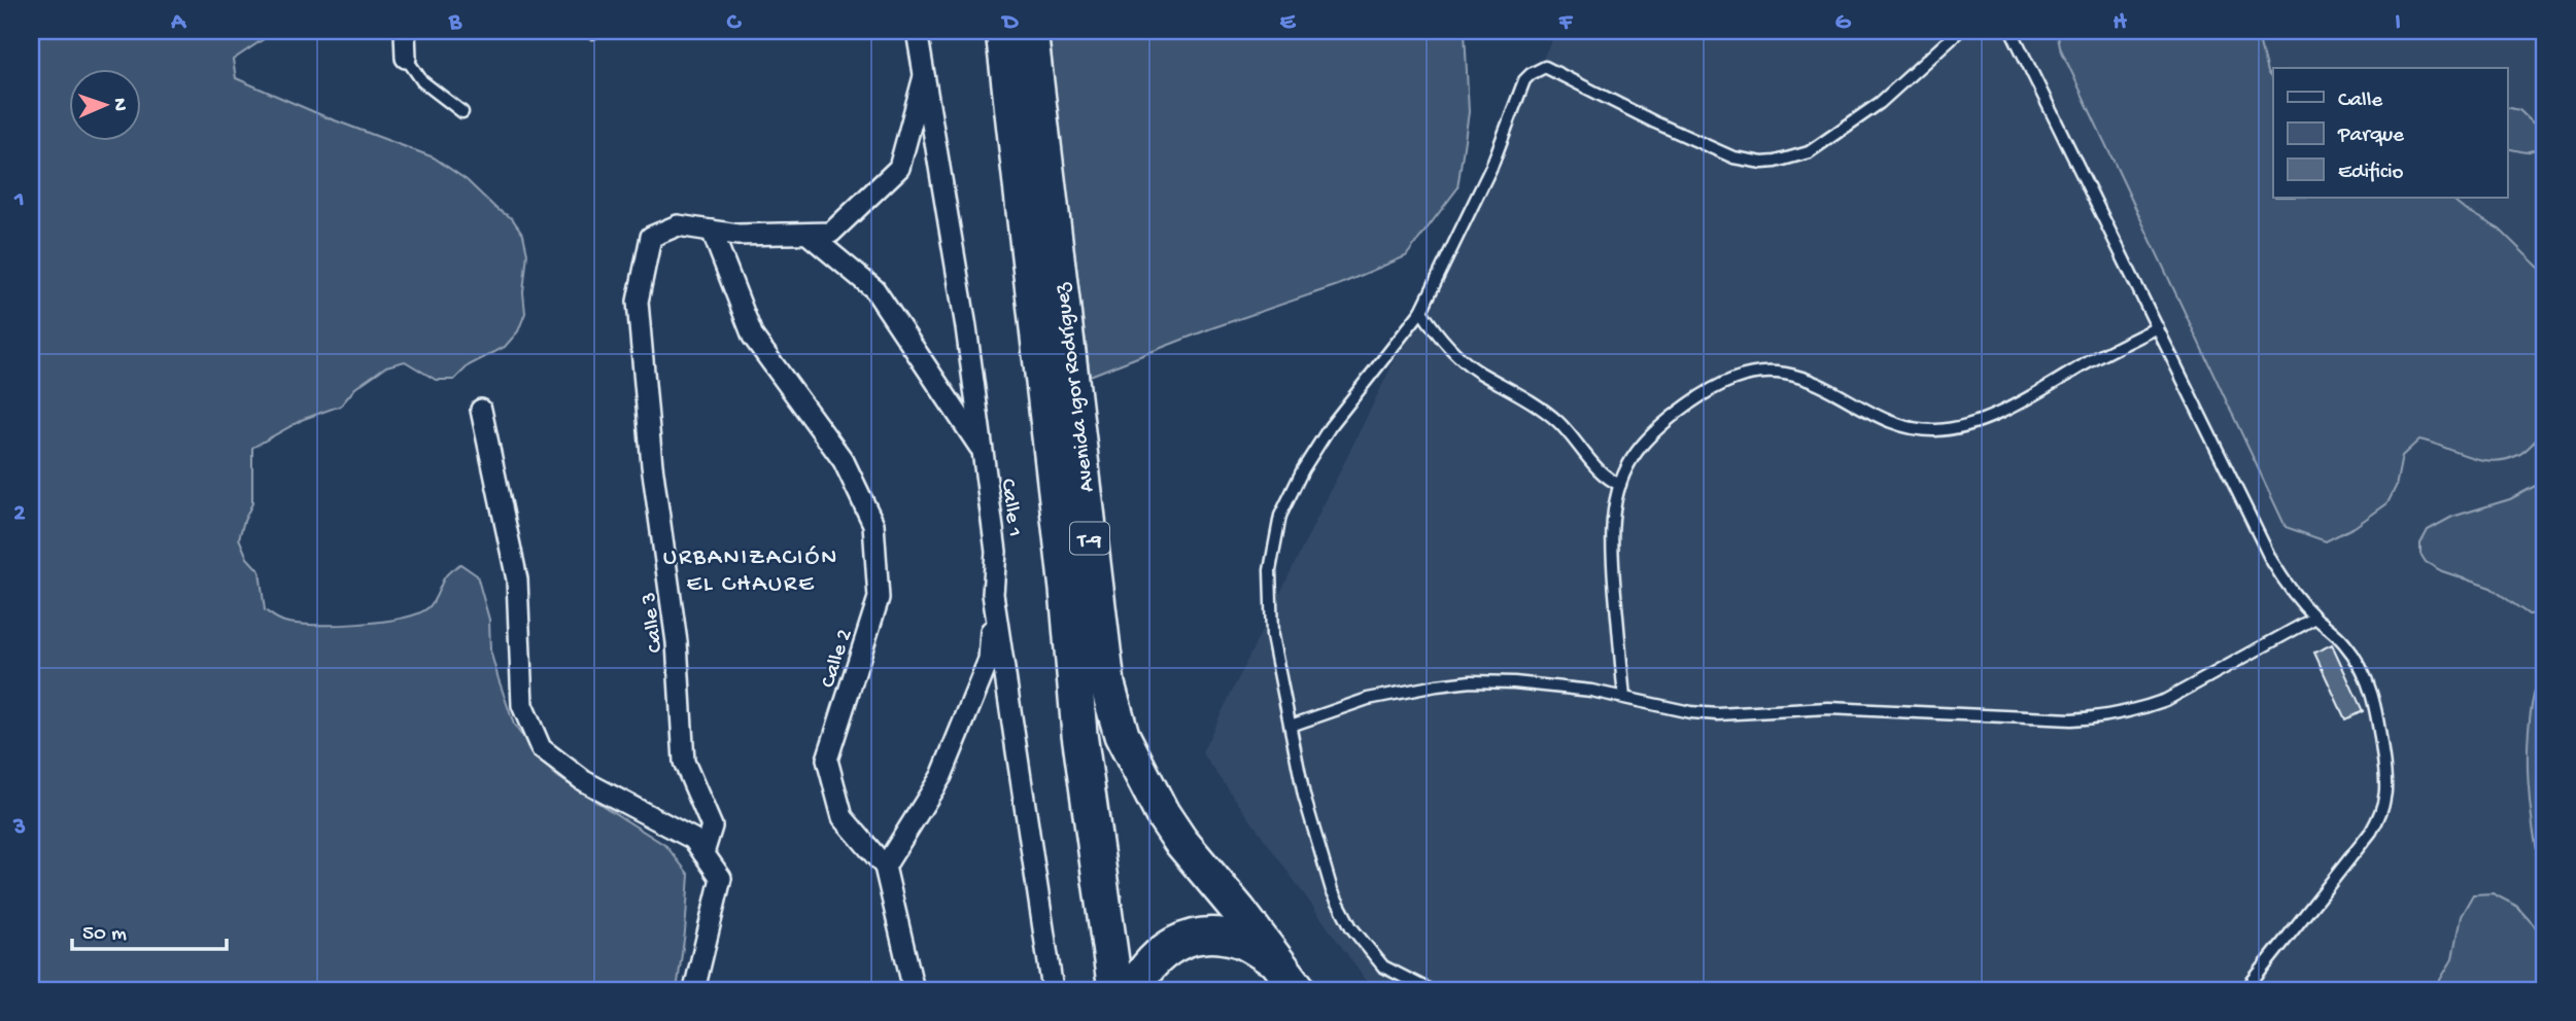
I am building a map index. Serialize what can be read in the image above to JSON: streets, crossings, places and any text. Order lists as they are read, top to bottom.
{
  "streets": {
    "highway": ["Avenida Igor Rodríguez", "T-9"],
    "street": ["Calle 1", "Calle 3", "Calle 2"]
  },
  "crossings": [
    ["Avenida Igor Rodríguez", "T-9"],
    ["Calle 3", "Calle 2"]
  ],
  "districts": ["URBANIZACIÓN EL CHAURE"],
  "legend": ["Calle", "Parque", "Edificio"],
  "scale_bar": "50 m",
  "north": "right",
  "grid": {
    "columns": [
      "A",
      "B",
      "C",
      "D",
      "E",
      "F",
      "G",
      "H",
      "I"
    ],
    "rows": ["1", "2", "3"]
  }
}
